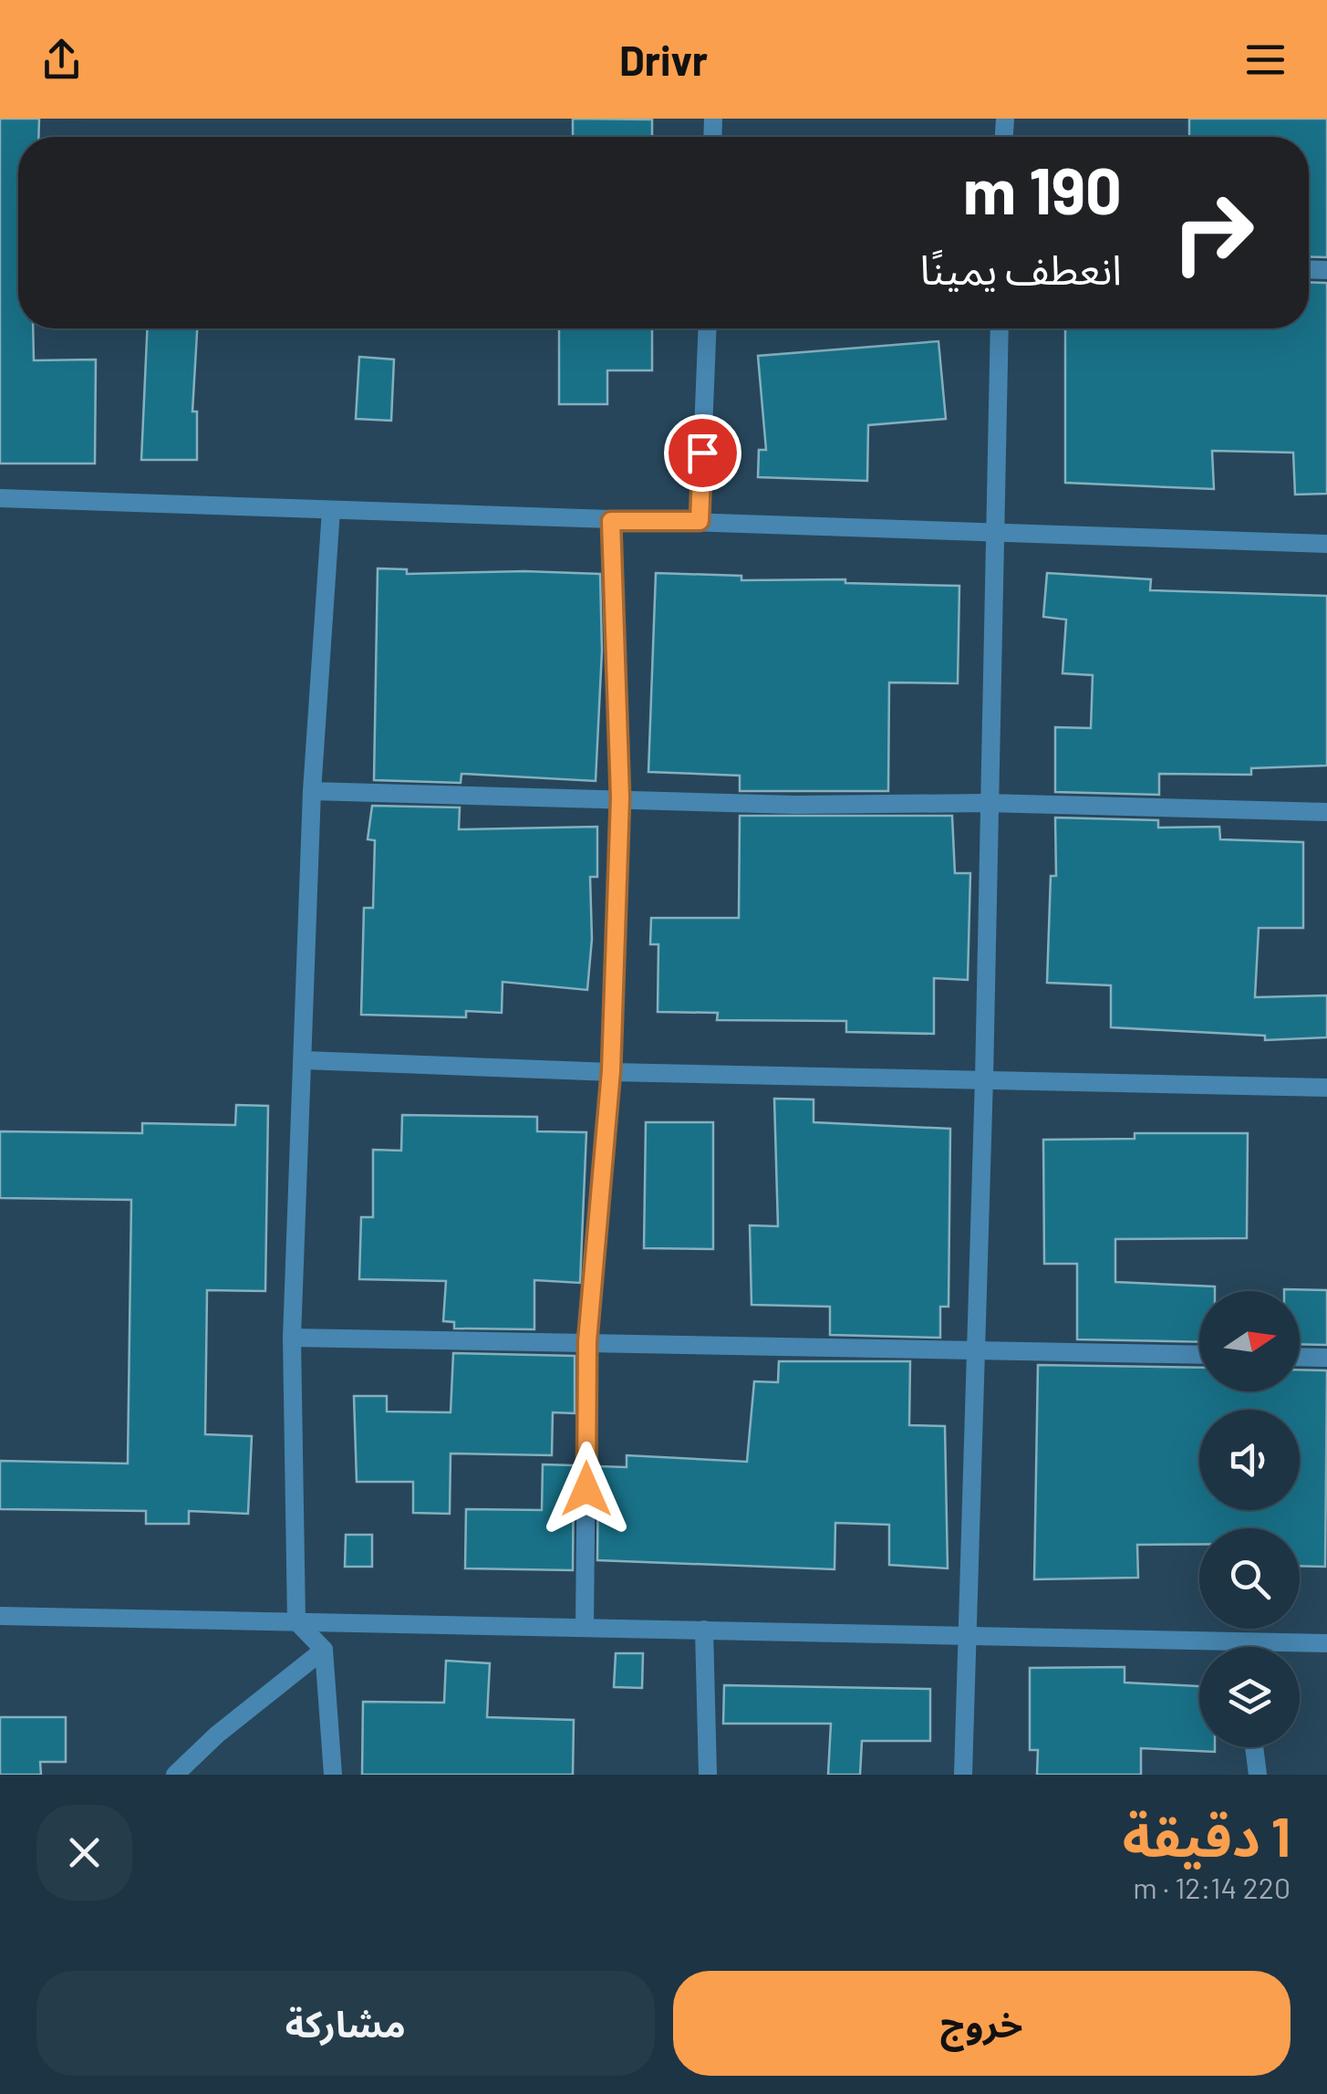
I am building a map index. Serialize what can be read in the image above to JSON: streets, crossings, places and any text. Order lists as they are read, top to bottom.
{
  "north": "right",
  "page": {
    "header": "Drivr",
    "turn": ["190 m", "انعطف يمينًا"],
    "heading": ["1 دقيقة", "220 m · 12:14"],
    "buttons": ["خروج", "مشاركة"]
  }
}
